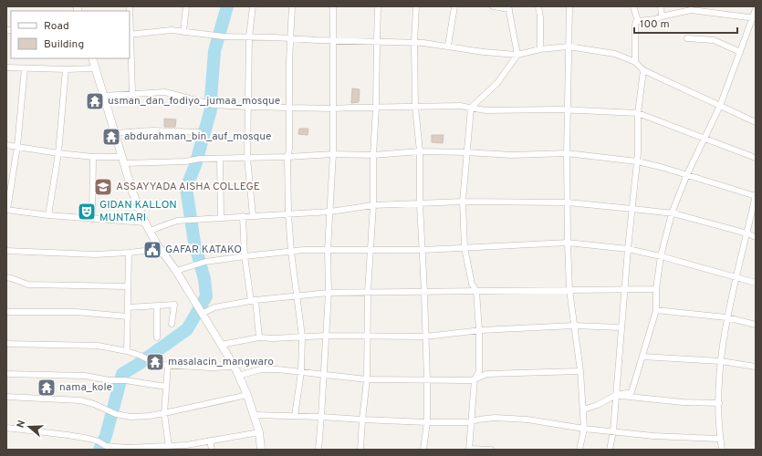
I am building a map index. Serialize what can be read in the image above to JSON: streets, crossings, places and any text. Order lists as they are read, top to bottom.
{
  "places": {
    "temple": [
      "usman_dan_fodiyo_jumaa_mosque",
      "abdurahman_bin_auf_mosque",
      "masalacin_mangwaro",
      "nama_kole"
    ],
    "school or university": ["ASSAYYADA AISHA COLLEGE"],
    "theatre": ["GIDAN KALLON MUNTARI"],
    "public building": ["GAFAR KATAKO"]
  },
  "legend": ["Road", "Building"],
  "scale_bar": "100 m",
  "north": "left"
}
